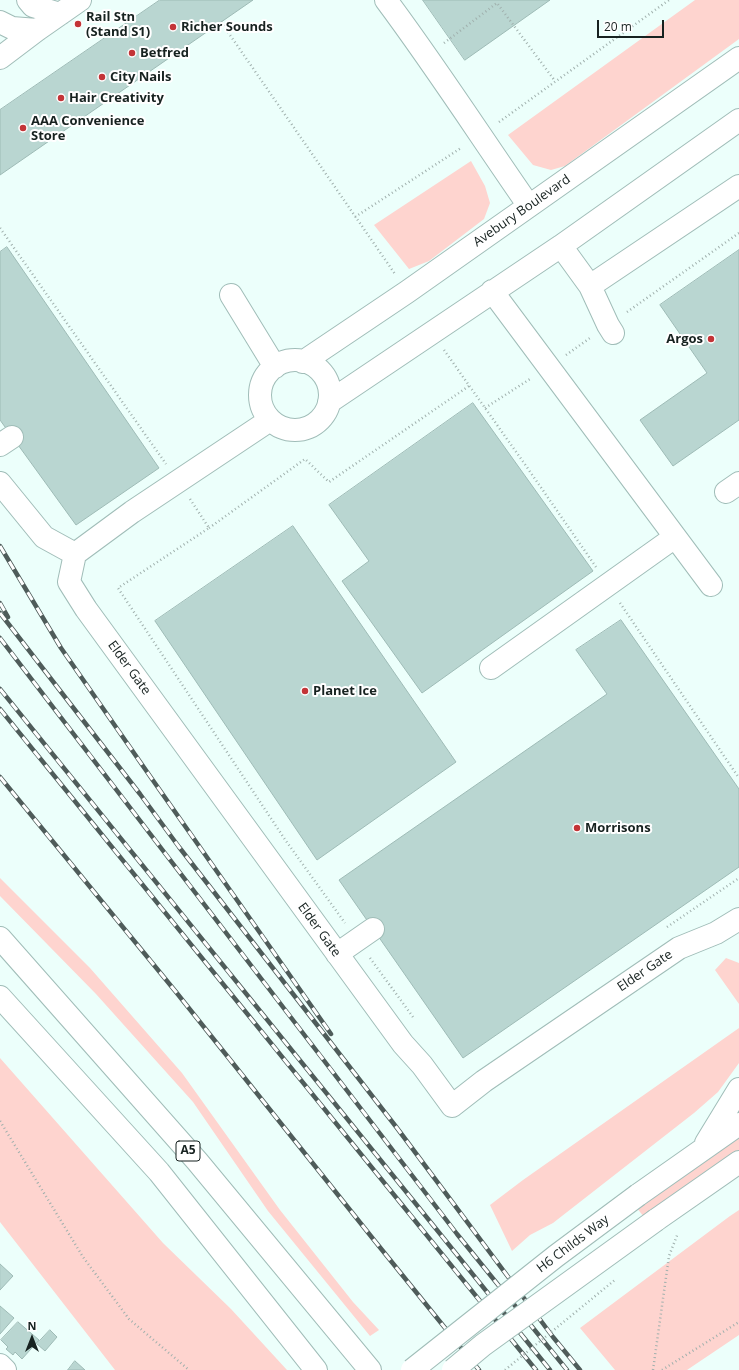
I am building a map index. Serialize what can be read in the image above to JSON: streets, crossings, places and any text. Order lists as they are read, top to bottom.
{
  "streets": {
    "main road": [
      "Avebury Boulevard",
      "Elder Gate",
      "A5",
      "H6 Childs Way"
    ]
  },
  "places": [
    "Rail Stn (Stand S1)",
    "Richer Sounds",
    "Betfred",
    "City Nails",
    "Hair Creativity",
    "AAA Convenience Store",
    "Argos",
    "Planet Ice",
    "Morrisons"
  ],
  "scale_bar": "20 m",
  "north": "top"
}
